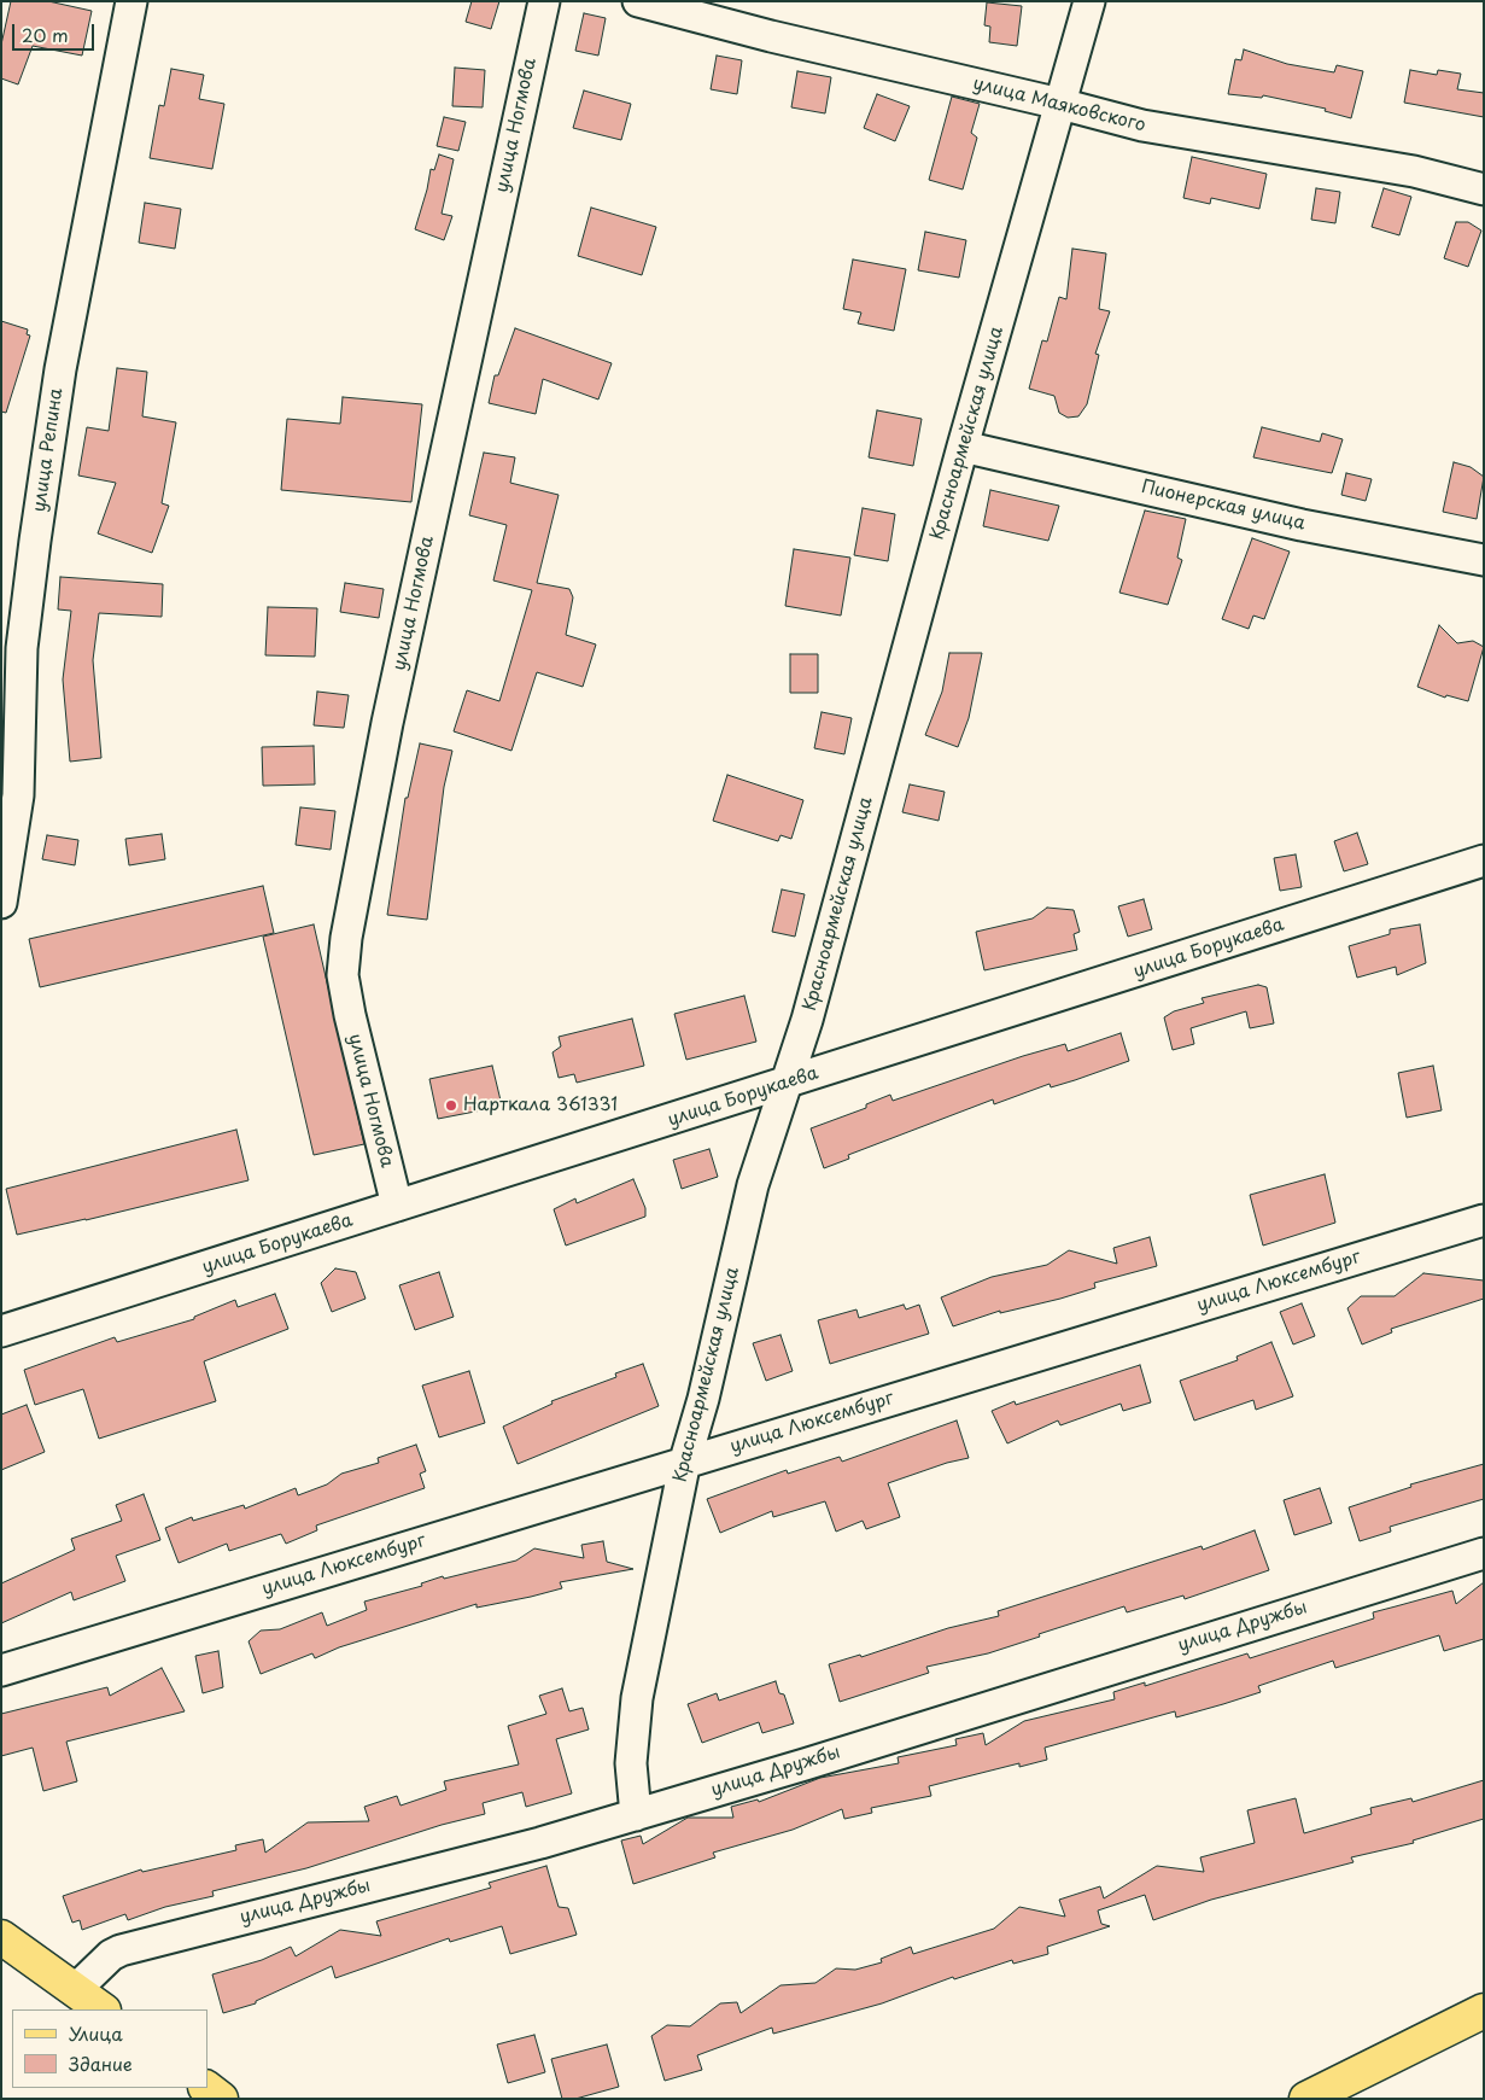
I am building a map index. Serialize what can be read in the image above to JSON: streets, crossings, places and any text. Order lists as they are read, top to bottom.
{
  "streets": {
    "street": [
      "улица Маяковского",
      "улица Ногмова",
      "Красноармейская улица",
      "улица Репина",
      "Пионерская улица",
      "улица Борукаева",
      "улица Люксембург",
      "улица Дружбы"
    ]
  },
  "crossings": [
    ["улица Маяковского", "Красноармейская улица"],
    ["улица Ногмова", "улица Борукаева"],
    ["Красноармейская улица", "Пионерская улица"],
    ["Красноармейская улица", "улица Борукаева"],
    ["Красноармейская улица", "улица Люксембург"],
    ["Красноармейская улица", "улица Дружбы"]
  ],
  "places": ["Нарткала 361331"],
  "legend": ["Улица", "Здание"],
  "scale_bar": "20 m"
}
